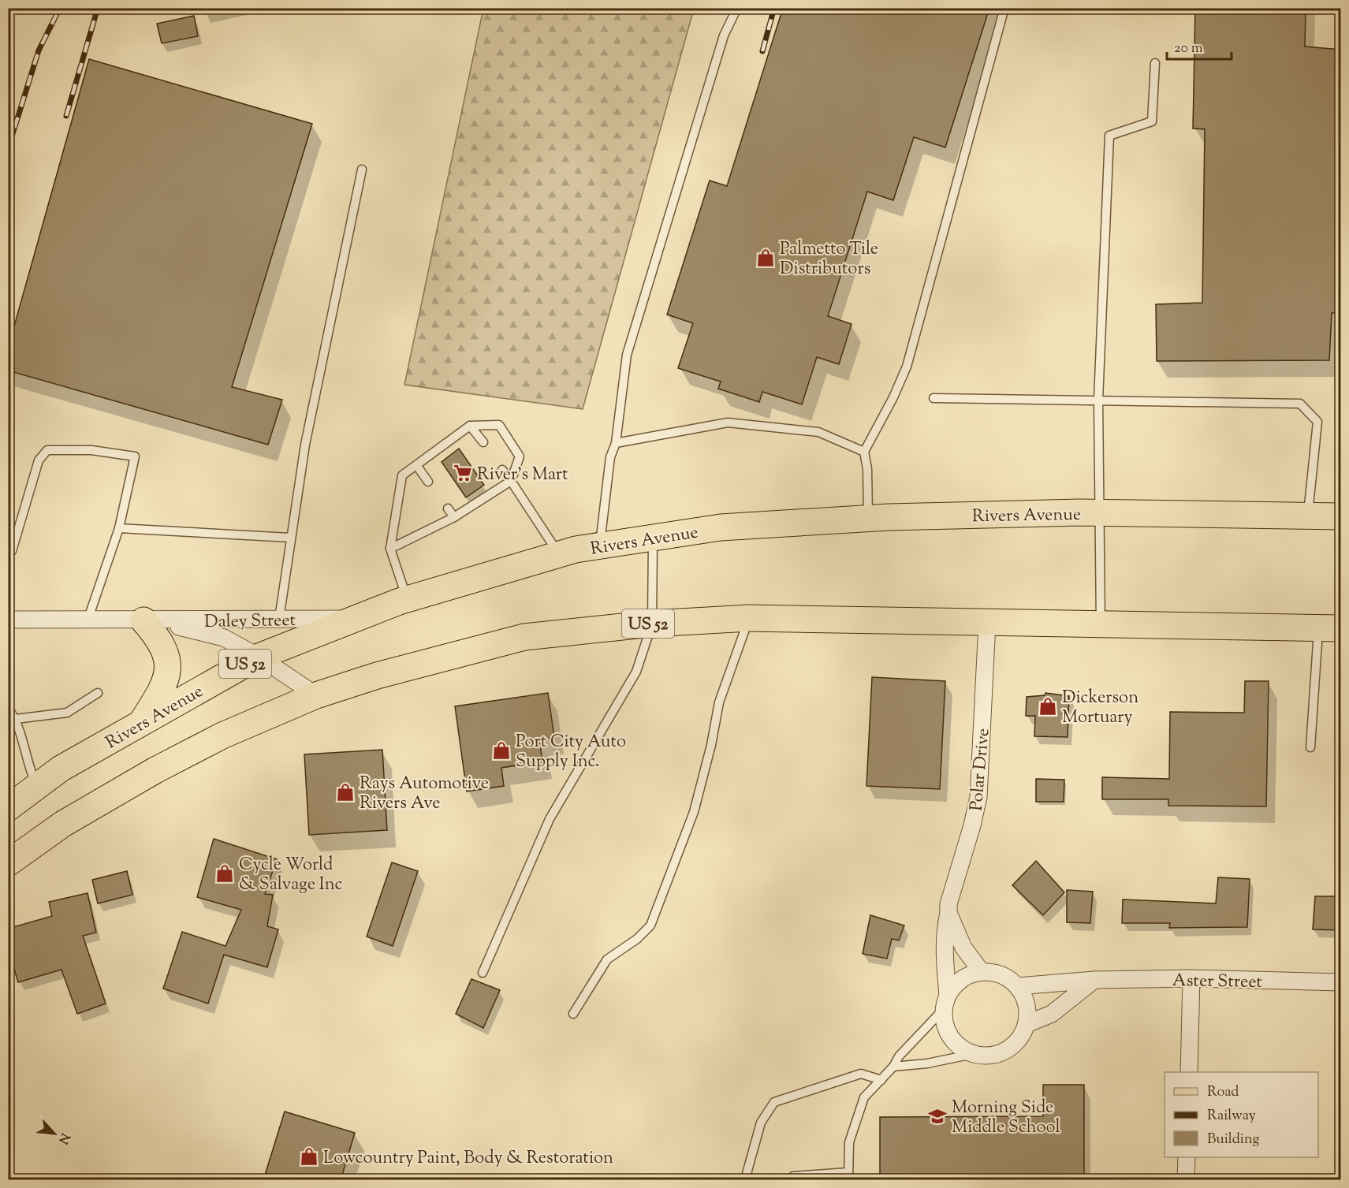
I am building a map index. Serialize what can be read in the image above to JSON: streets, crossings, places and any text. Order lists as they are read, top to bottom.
{
  "streets": {
    "main road": ["Rivers Avenue", "US 52"],
    "street": ["Daley Street", "Polar Drive", "Aster Street"]
  },
  "crossings": [
    ["Rivers Avenue", "Daley Street"],
    ["Daley Street", "US 52"],
    ["US 52", "Polar Drive"],
    ["Polar Drive", "Aster Street"]
  ],
  "places": {
    "shop": [
      "Palmetto Tile Distributors",
      "Dickerson Mortuary",
      "Port City Auto Supply Inc.",
      "Rays Automotive Rivers Ave",
      "Cycle World & Salvage Inc",
      "Lowcountry Paint, Body & Restoration"
    ],
    "supermarket": ["River's Mart"],
    "school or university": ["Morning Side Middle School"]
  },
  "legend": ["Road", "Railway", "Building"],
  "scale_bar": "20 m",
  "north": "bottom right"
}
